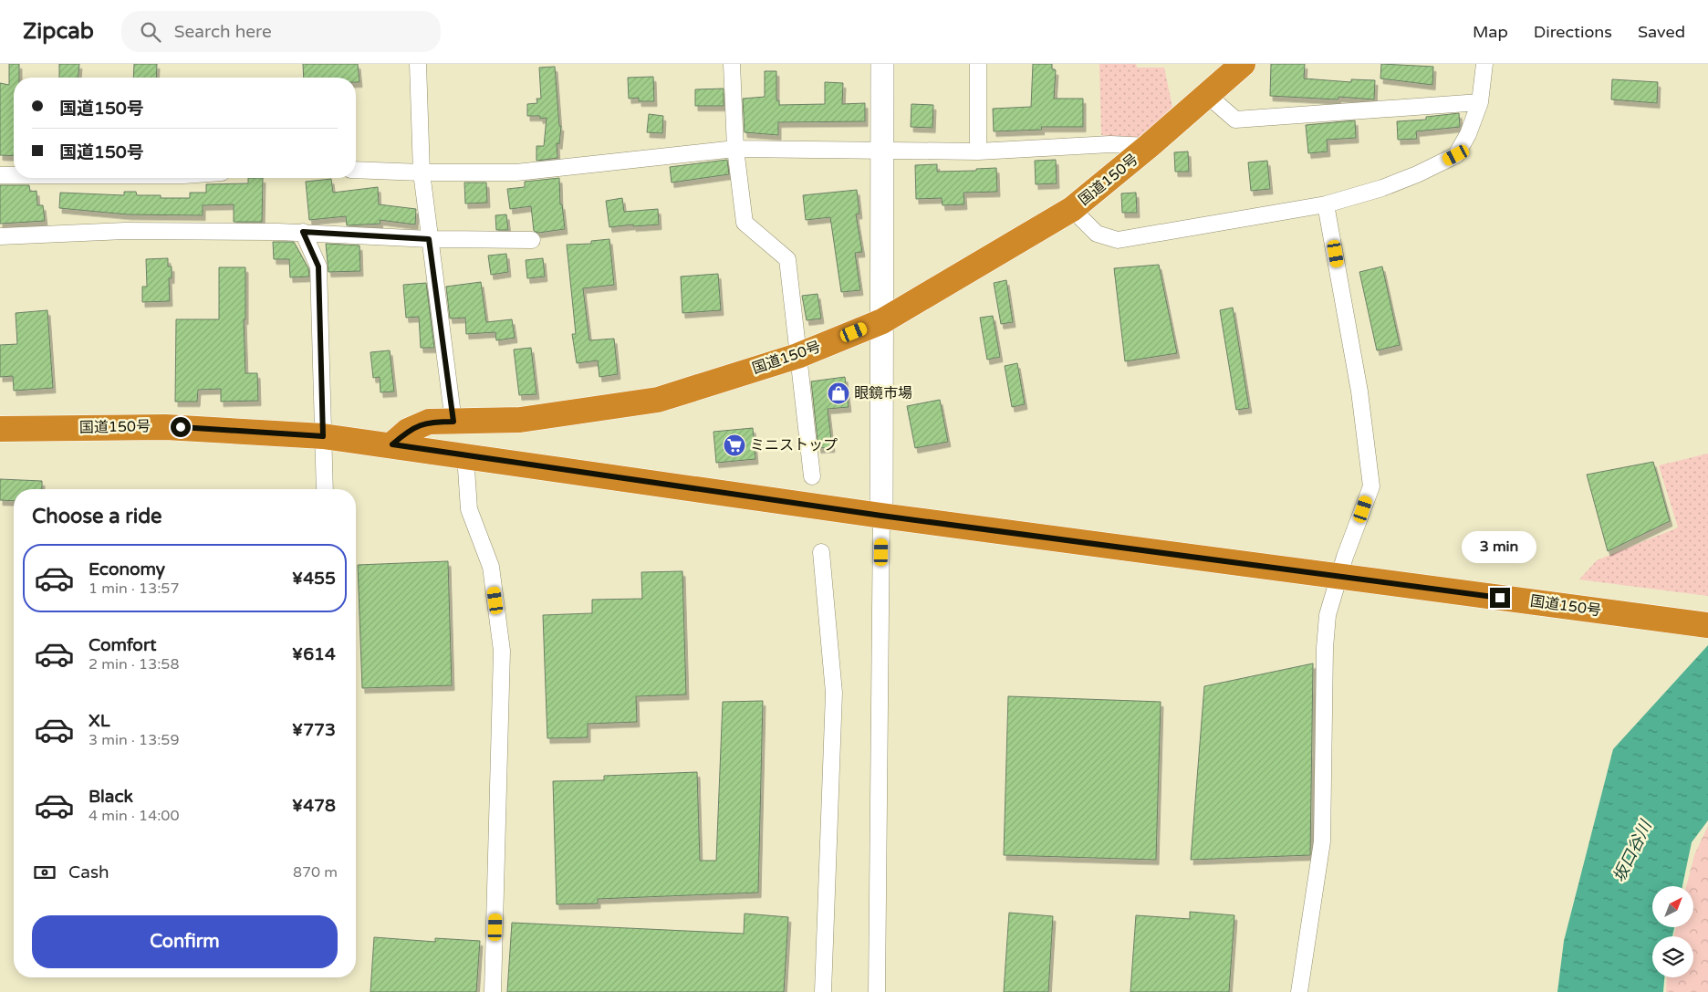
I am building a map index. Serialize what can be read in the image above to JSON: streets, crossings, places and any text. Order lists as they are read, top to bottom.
{
  "streets": {
    "highway": ["国道150号"]
  },
  "water": ["坂口谷川"],
  "places": {
    "shop": ["眼鏡市場"],
    "supermarket": ["ミニストップ"]
  },
  "north": "top right",
  "page": {
    "header": "Zipcab",
    "search": "Search here",
    "nav": ["Map", "Directions", "Saved"],
    "banner": ["国道150号", "国道150号"],
    "heading": "Choose a ride",
    "bubble": "3 min",
    "list": [
      {
        "name": "Economy",
        "note": "1 min · 13:57",
        "value": "¥455"
      },
      {
        "name": "Comfort",
        "note": "2 min · 13:58",
        "value": "¥614"
      },
      {
        "name": "XL",
        "note": "3 min · 13:59",
        "value": "¥773"
      },
      {
        "name": "Black",
        "note": "4 min · 14:00",
        "value": "¥478"
      }
    ],
    "pay": ["Cash", "870 m"],
    "buttons": "Confirm"
  }
}
